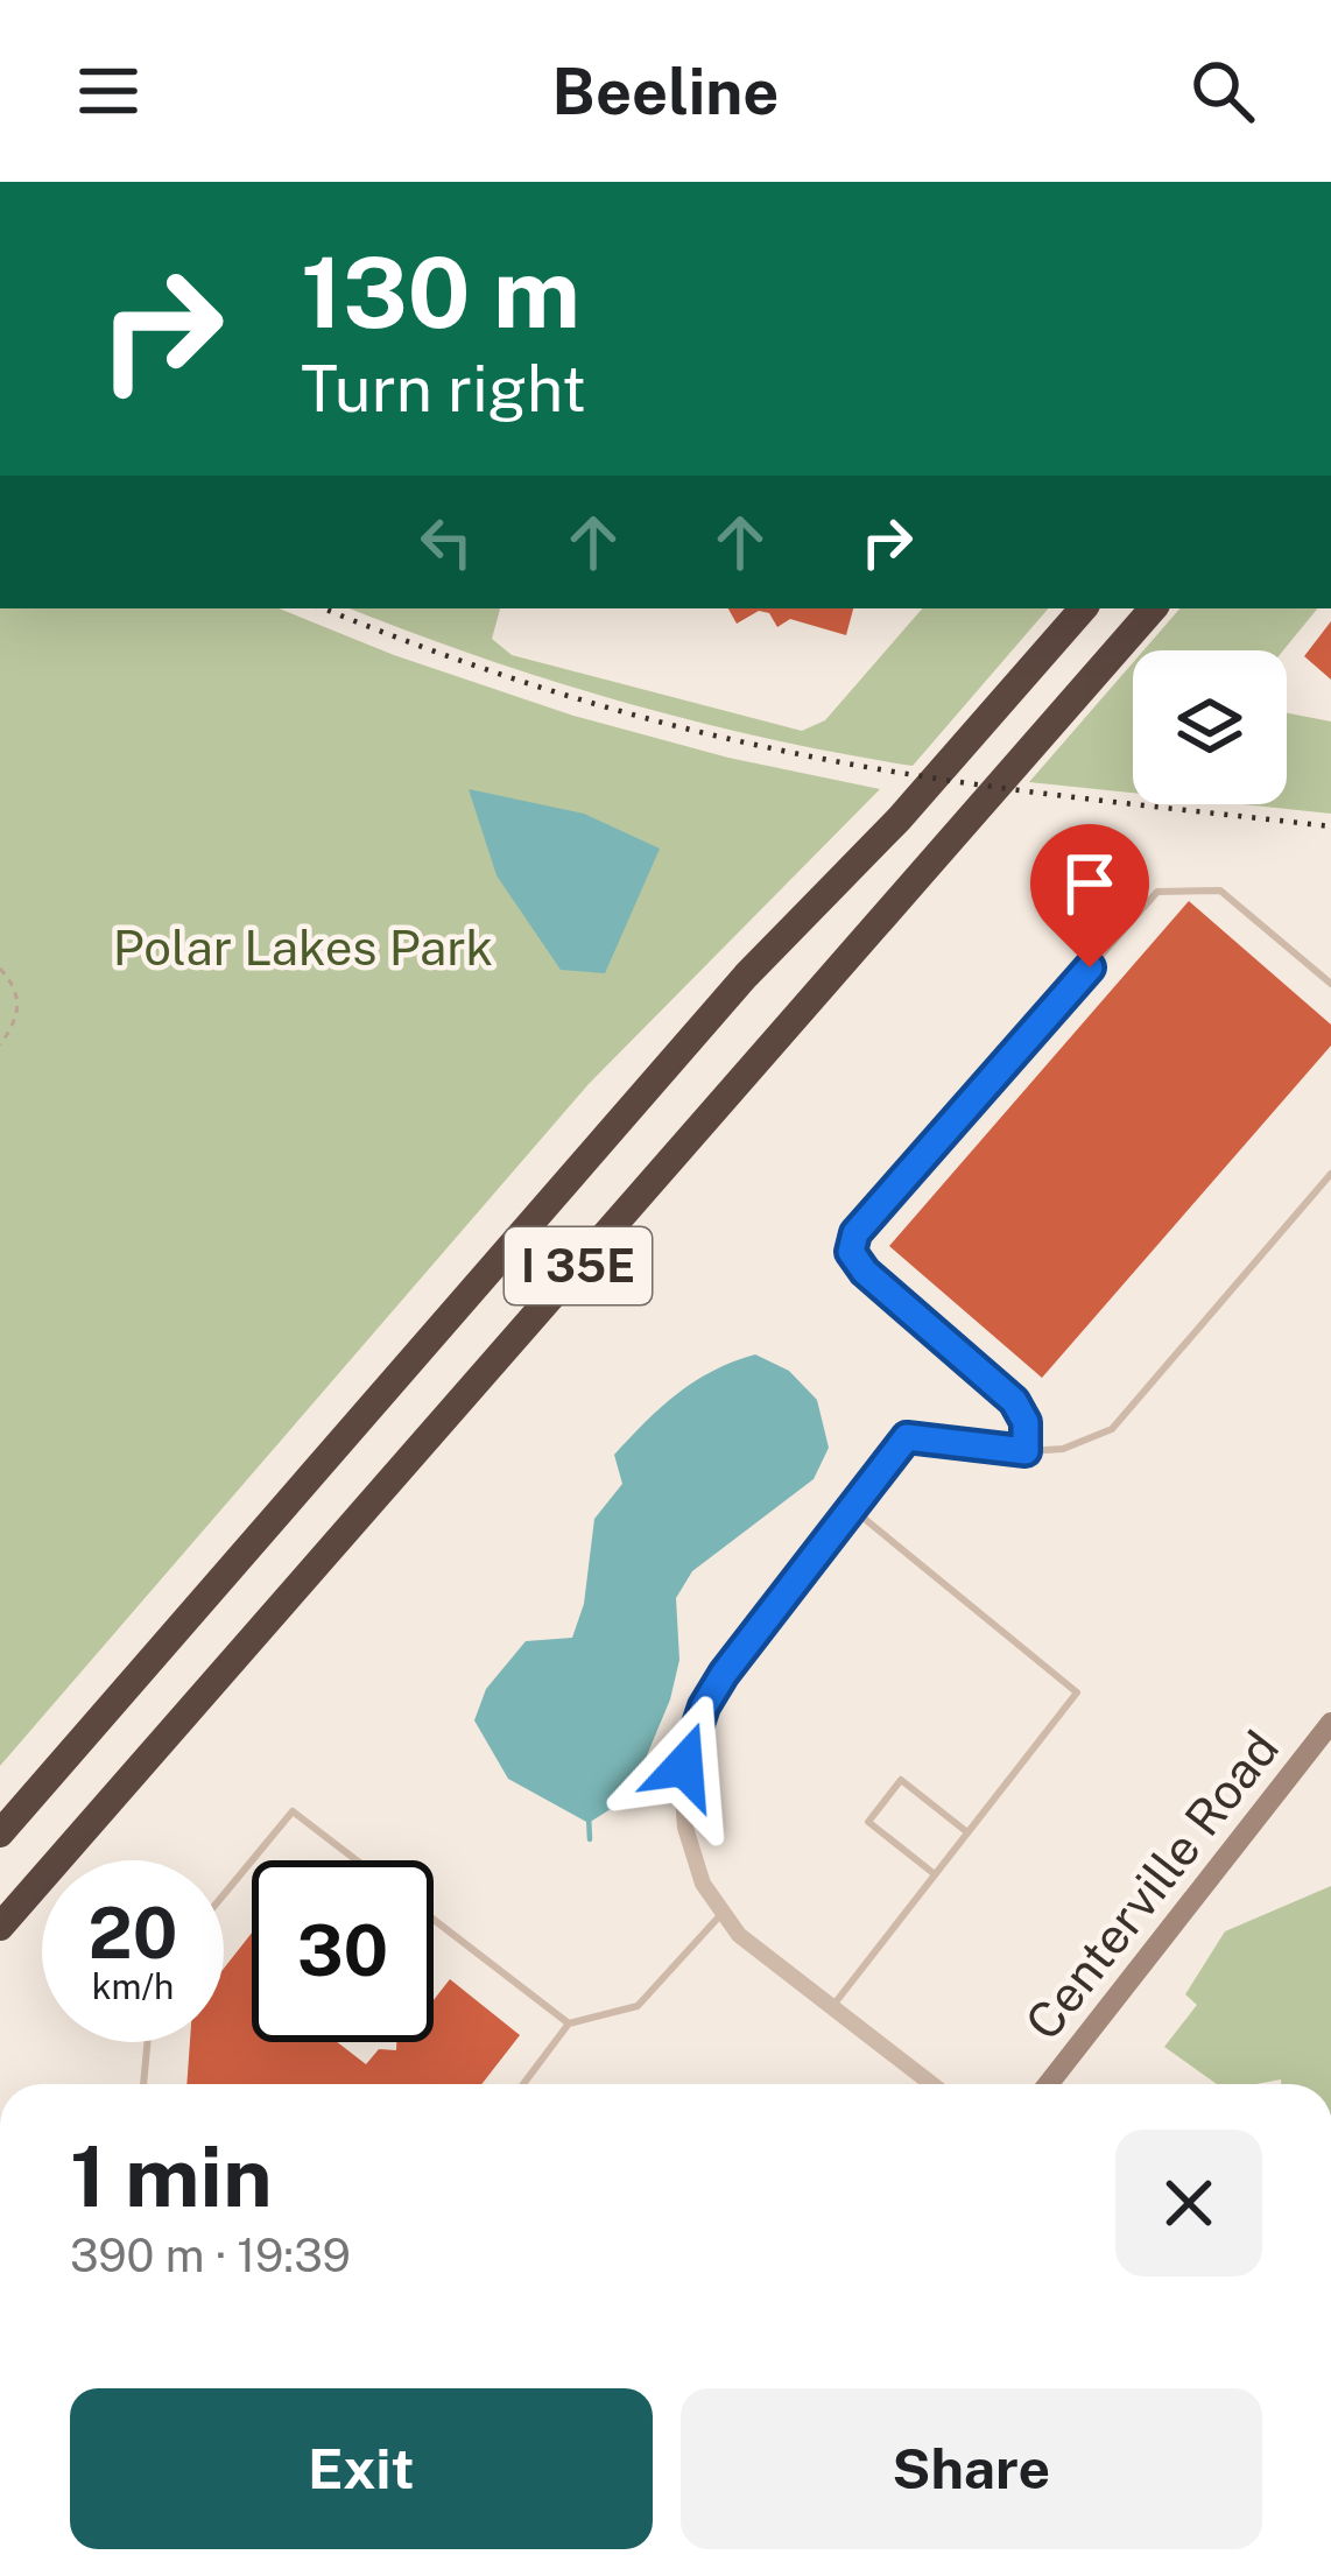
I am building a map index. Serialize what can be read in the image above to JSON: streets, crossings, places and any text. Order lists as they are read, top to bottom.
{
  "streets": {
    "highway": ["I 35E"],
    "main road": ["Centerville Road"]
  },
  "parks": ["Polar Lakes Park"],
  "page": {
    "header": "Beeline",
    "turn": ["130 m", "Turn right"],
    "speed": "20 km/h",
    "limit": "30",
    "heading": ["1 min", "390 m · 19:39"],
    "buttons": ["Exit", "Share"]
  }
}
